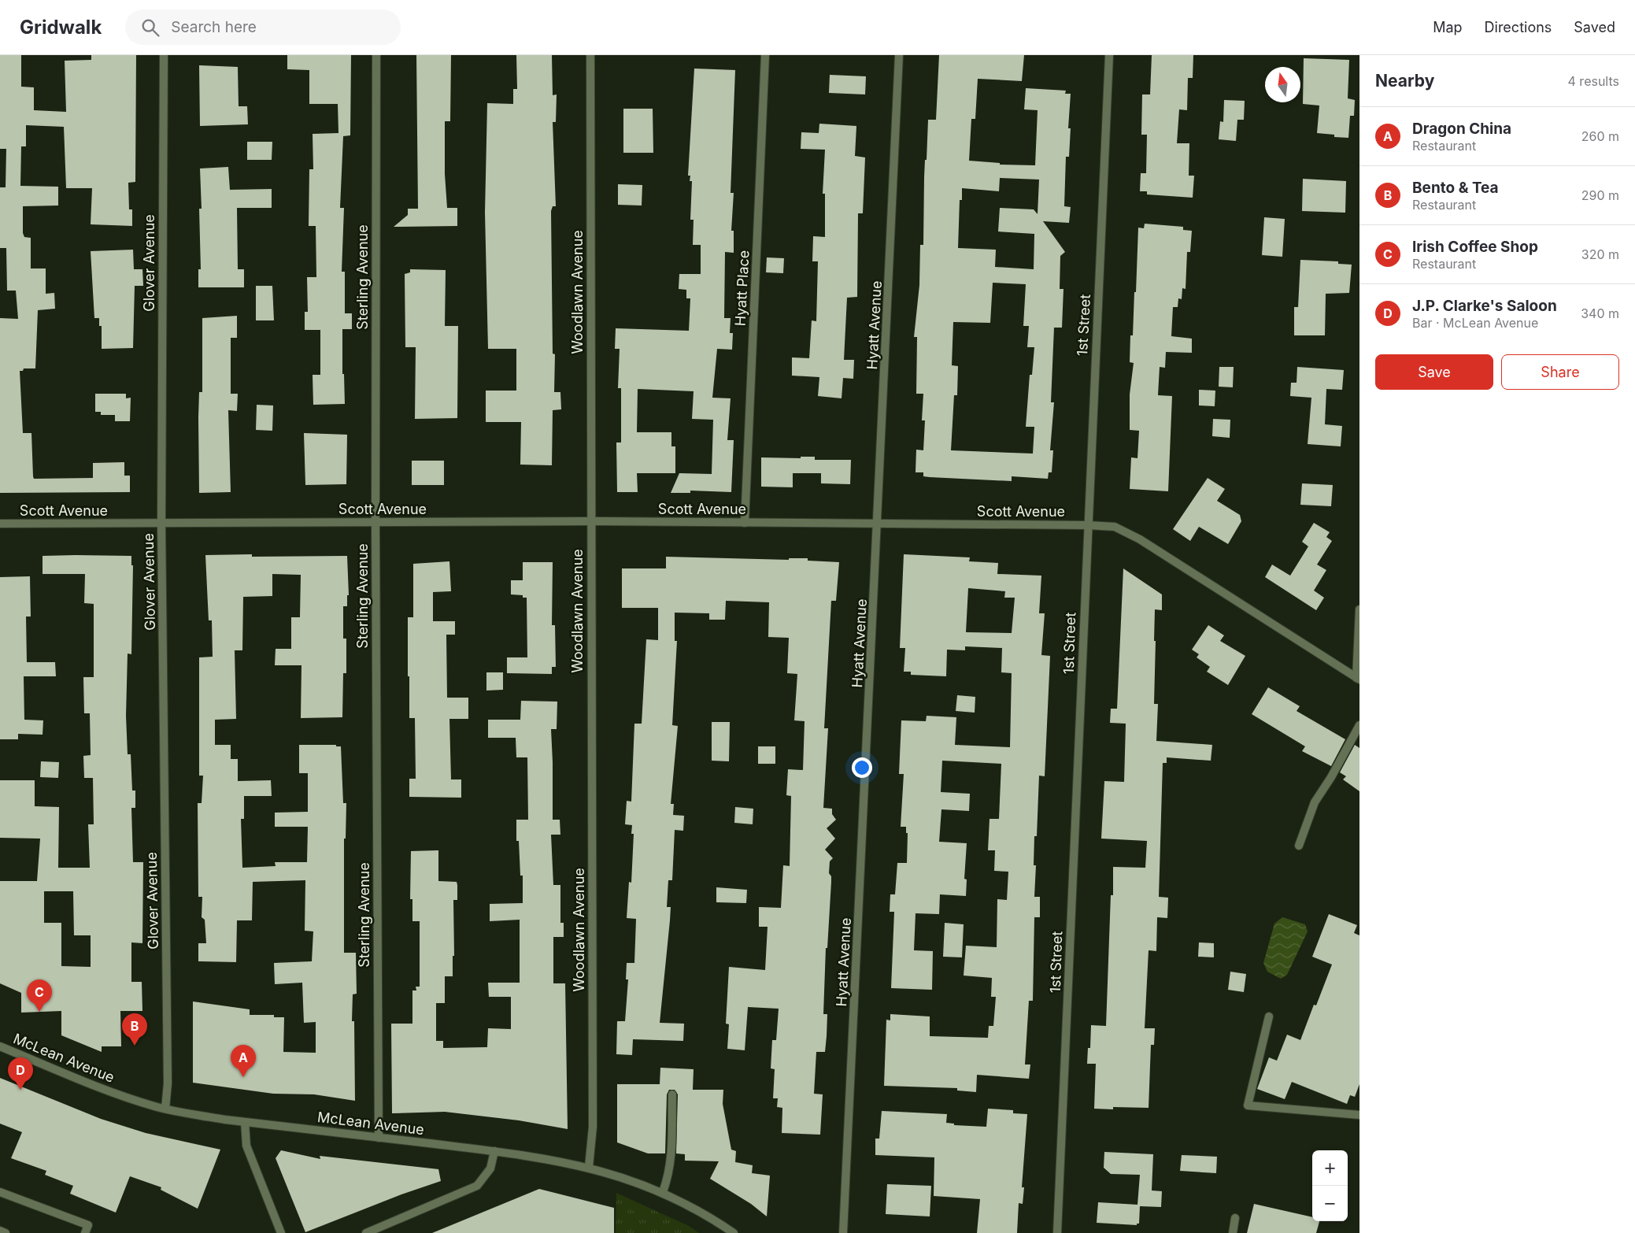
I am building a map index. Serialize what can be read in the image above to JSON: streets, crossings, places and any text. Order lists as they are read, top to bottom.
{
  "streets": {
    "street": [
      "Glover Avenue",
      "Sterling Avenue",
      "Hyatt Place",
      "Woodlawn Avenue",
      "Hyatt Avenue",
      "1st Street",
      "Scott Avenue",
      "McLean Avenue"
    ]
  },
  "crossings": [
    ["Glover Avenue", "Scott Avenue"],
    ["Glover Avenue", "McLean Avenue"],
    ["Sterling Avenue", "Scott Avenue"],
    ["Sterling Avenue", "McLean Avenue"],
    ["Hyatt Place", "Scott Avenue"],
    ["Woodlawn Avenue", "Scott Avenue"],
    ["Woodlawn Avenue", "McLean Avenue"],
    ["Hyatt Avenue", "Scott Avenue"],
    ["1st Street", "Scott Avenue"]
  ],
  "north": "top",
  "page": {
    "header": "Gridwalk",
    "search": "Search here",
    "nav": ["Map", "Directions", "Saved"],
    "heading": ["Nearby", "4 results"],
    "list": [
      {
        "mark": "A",
        "name": "Dragon China",
        "note": "Restaurant",
        "value": "260 m"
      },
      {
        "mark": "B",
        "name": "Bento & Tea",
        "note": "Restaurant",
        "value": "290 m"
      },
      {
        "mark": "C",
        "name": "Irish Coffee Shop",
        "note": "Restaurant",
        "value": "320 m"
      },
      {
        "mark": "D",
        "name": "J.P. Clarke's Saloon",
        "note": "Bar · McLean Avenue",
        "value": "340 m"
      }
    ],
    "buttons": ["Save", "Share"],
    "pins": [
      "C",
      "B",
      "A",
      "D"
    ],
    "map_buttons": ["+", "−"]
  }
}
